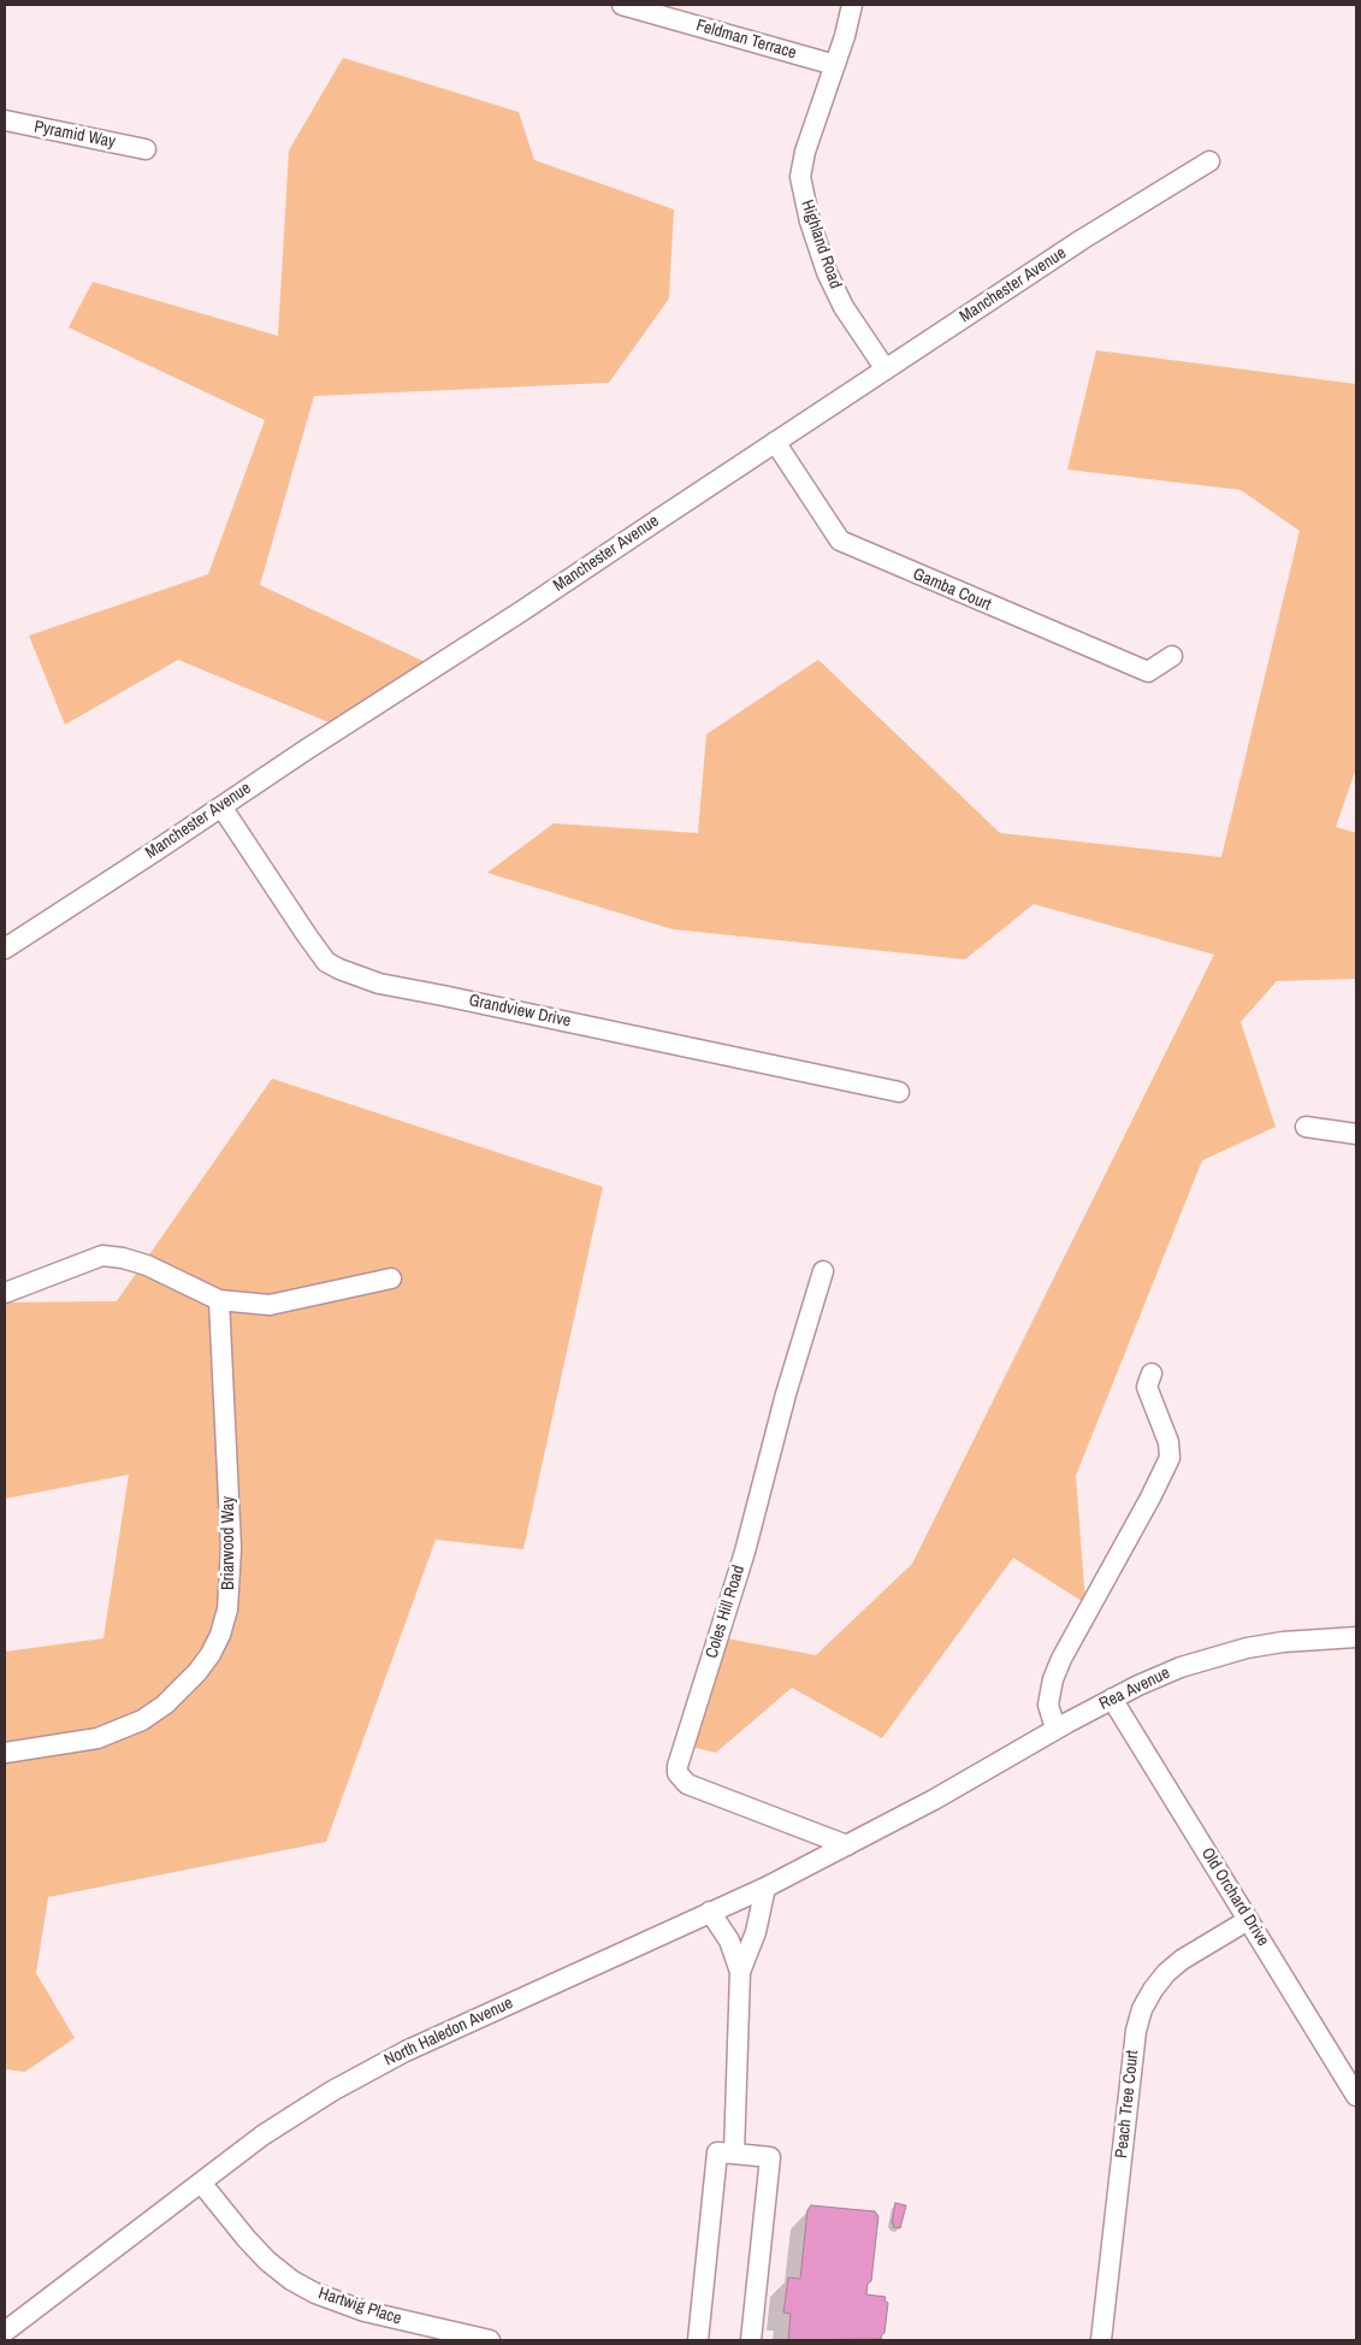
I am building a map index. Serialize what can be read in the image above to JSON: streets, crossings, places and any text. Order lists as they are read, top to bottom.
{
  "streets": {
    "street": [
      "Feldman Terrace",
      "Pyramid Way",
      "Highland Road",
      "Manchester Avenue",
      "Gamba Court",
      "Grandview Drive",
      "Briarwood Way",
      "Coles Hill Road",
      "Rea Avenue",
      "Old Orchard Drive",
      "North Haledon Avenue",
      "Peach Tree Court",
      "Hartwig Place"
    ]
  },
  "crossings": [
    ["Feldman Terrace", "Highland Road"],
    ["Highland Road", "Manchester Avenue"],
    ["Manchester Avenue", "Gamba Court"],
    ["Manchester Avenue", "Grandview Drive"],
    ["Coles Hill Road", "North Haledon Avenue"],
    ["Rea Avenue", "Old Orchard Drive"],
    ["Rea Avenue", "North Haledon Avenue"],
    ["Old Orchard Drive", "Peach Tree Court"],
    ["North Haledon Avenue", "Hartwig Place"]
  ]
}
